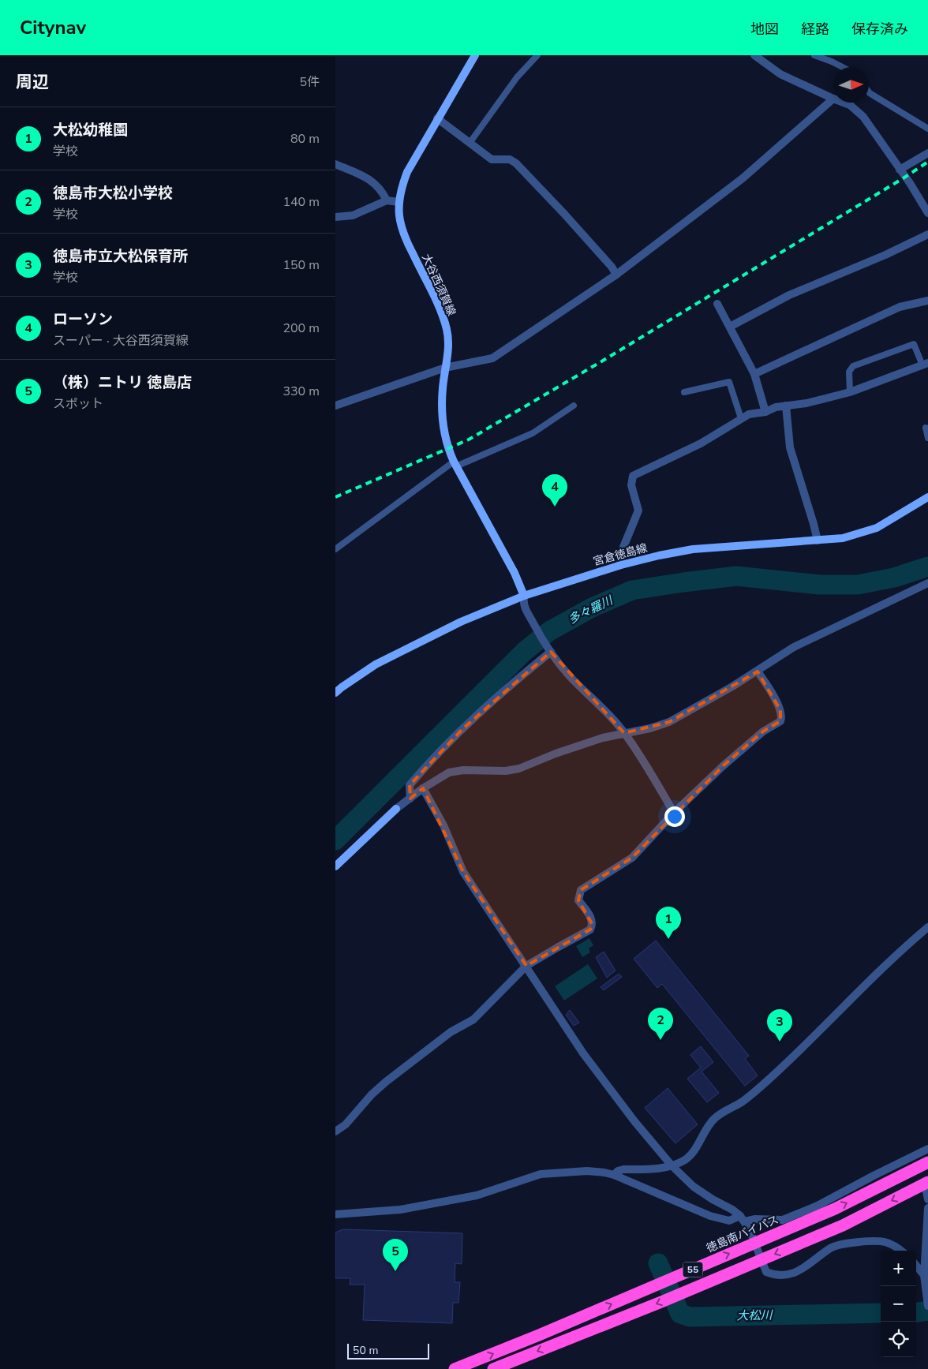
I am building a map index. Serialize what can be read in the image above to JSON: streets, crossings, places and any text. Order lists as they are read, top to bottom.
{
  "streets": {
    "highway": ["徳島南バイパス", "55"],
    "main road": ["大谷西須賀線", "宮倉徳島線"]
  },
  "crossings": [
    ["大谷西須賀線", "宮倉徳島線"]
  ],
  "water": ["多々羅川", "大松川"],
  "scale_bar": "50 m",
  "north": "right",
  "page": {
    "header": "Citynav",
    "nav": ["地図", "経路", "保存済み"],
    "heading": ["周辺", "5件"],
    "list": [
      {
        "mark": "1",
        "name": "大松幼稚園",
        "note": "学校",
        "value": "80 m"
      },
      {
        "mark": "2",
        "name": "徳島市大松小学校",
        "note": "学校",
        "value": "140 m"
      },
      {
        "mark": "3",
        "name": "徳島市立大松保育所",
        "note": "学校",
        "value": "150 m"
      },
      {
        "mark": "4",
        "name": "ローソン",
        "note": "スーパー · 大谷西須賀線",
        "value": "200 m"
      },
      {
        "mark": "5",
        "name": "（株）ニトリ 徳島店",
        "note": "スポット",
        "value": "330 m"
      }
    ],
    "pins": [
      "4",
      "1",
      "2",
      "3",
      "5"
    ],
    "map_buttons": ["+", "−"],
    "scale": "50 m"
  }
}
